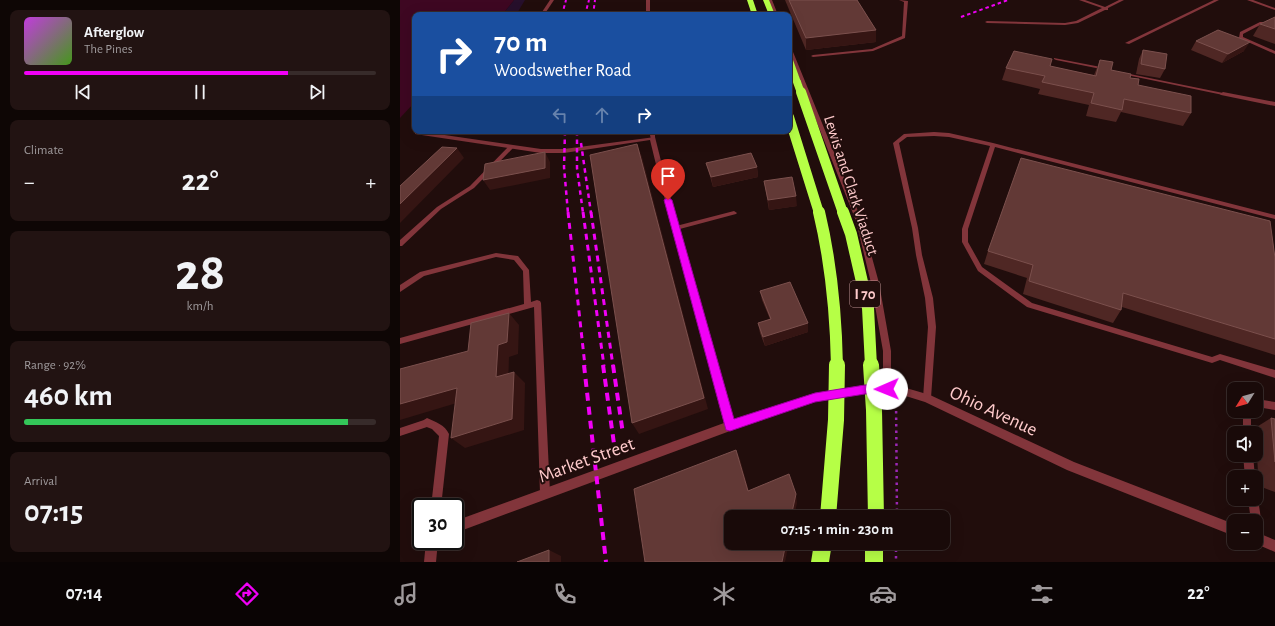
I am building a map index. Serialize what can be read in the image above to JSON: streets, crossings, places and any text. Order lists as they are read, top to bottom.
{
  "streets": {
    "highway": ["Lewis and Clark Viaduct", "I 70"],
    "street": ["Ohio Avenue", "Market Street"]
  },
  "crossings": [
    ["Ohio Avenue", "Market Street"]
  ],
  "north": "bottom left",
  "page": {
    "turn": ["70 m", "Woodswether Road"],
    "song": ["Afterglow", "The Pines"],
    "tile": [
      "Climate",
      ["28", "km/h"],
      ["Range · 92%", "460 km"],
      ["Arrival", "07:15"]
    ],
    "heat": ["−", "22°", "+"],
    "map_buttons": ["+", "−"],
    "limit": "30",
    "trip": "07:15 · 1 min · 230 m",
    "tabs": ["07:14", "22°"]
  }
}
